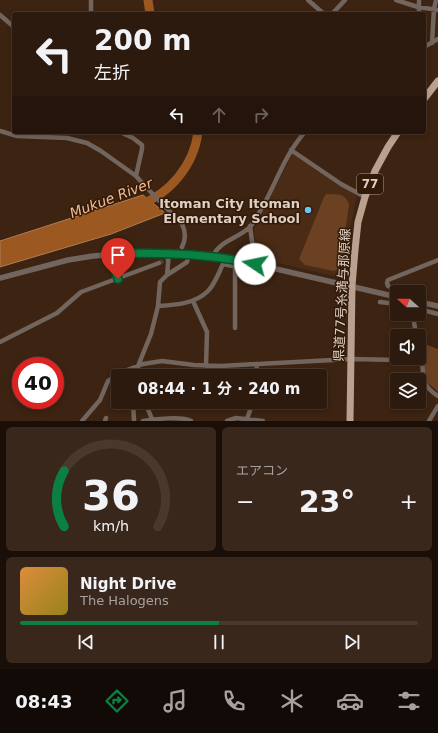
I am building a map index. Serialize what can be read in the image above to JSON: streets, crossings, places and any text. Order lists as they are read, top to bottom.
{
  "streets": {
    "main road": ["77", "県道77号糸満与那原線"]
  },
  "water": ["Mukue River"],
  "places": ["Itoman City Itoman Elementary School"],
  "north": "left",
  "page": {
    "turn": ["200 m", "左折"],
    "limit": "40",
    "trip": "08:44 · 1 分 · 240 m",
    "tile": "エアコン",
    "heat": ["−", "23°", "+"],
    "song": ["Night Drive", "The Halogens"],
    "tabs": "08:43",
    "gauge": ["36", "km/h"]
  }
}
